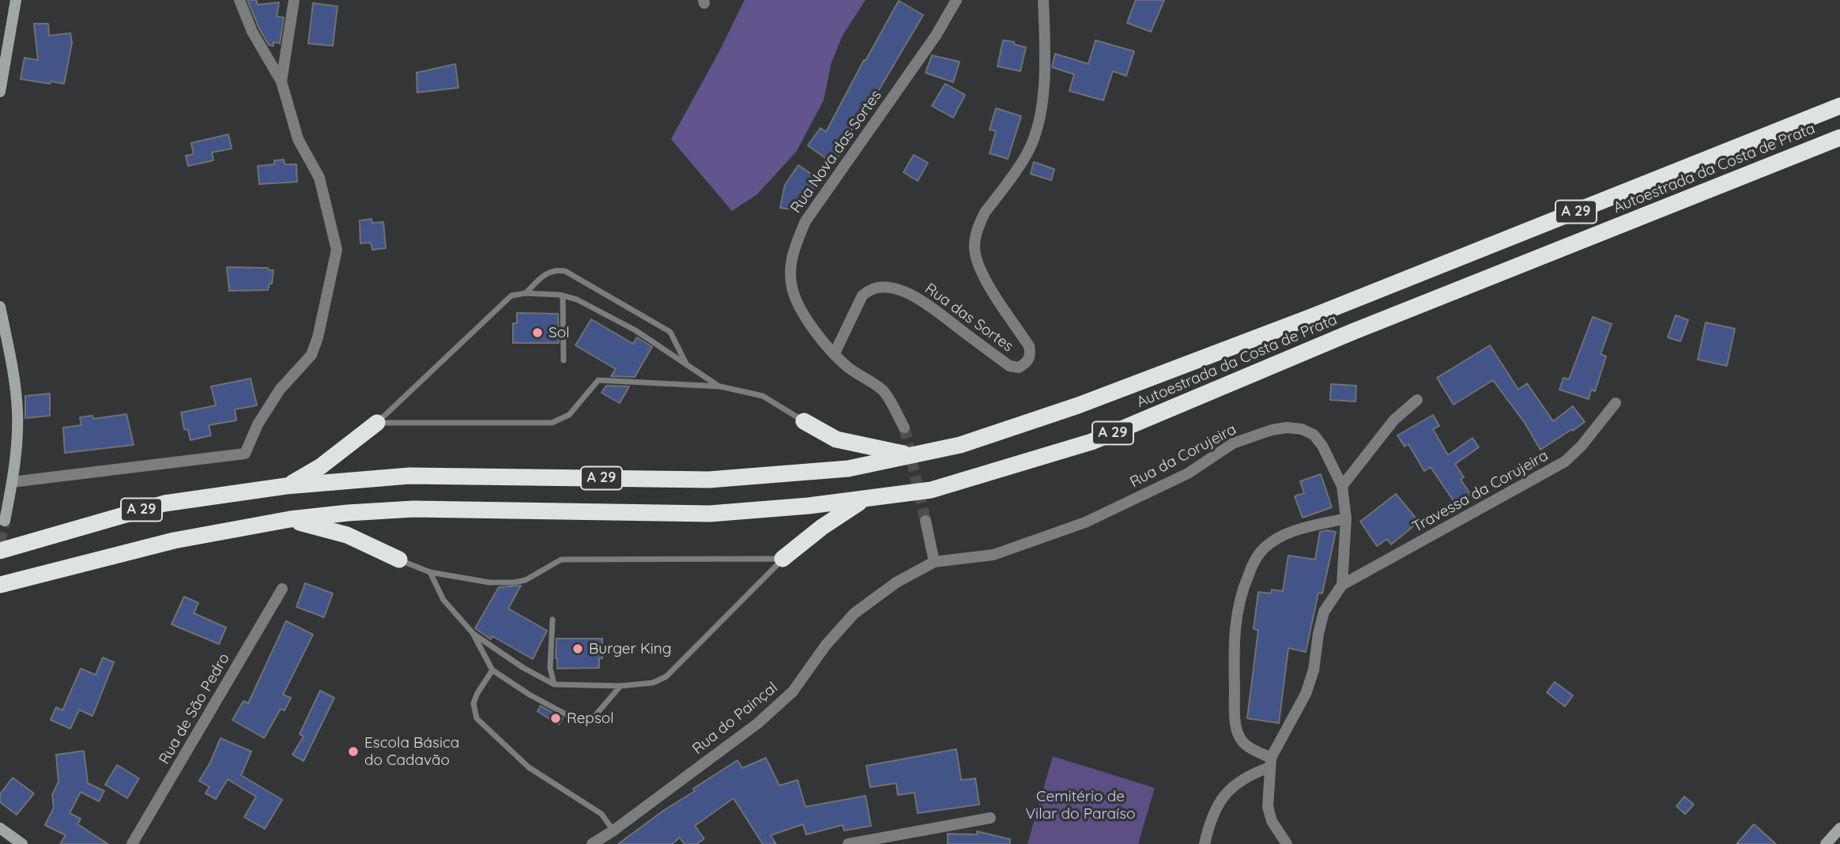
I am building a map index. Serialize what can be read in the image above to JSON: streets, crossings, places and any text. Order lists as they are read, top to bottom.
{
  "streets": {
    "highway": ["Autoestrada da Costa de Prata", "A 29"],
    "street": [
      "Rua Nova das Sortes",
      "Rua das Sortes",
      "Rua da Corujeira",
      "Travessa da Corujeira",
      "Rua de São Pedro",
      "Rua do Painçal"
    ]
  },
  "crossings": [
    ["Rua Nova das Sortes", "Rua das Sortes"],
    ["Rua da Corujeira", "Travessa da Corujeira"],
    ["Rua da Corujeira", "Rua do Painçal"]
  ],
  "parks": ["Cemitério de Vilar do Paraíso"],
  "places": [
    "Sol",
    "Burger King",
    "Repsol",
    "Escola Básica do Cadavão"
  ]
}
